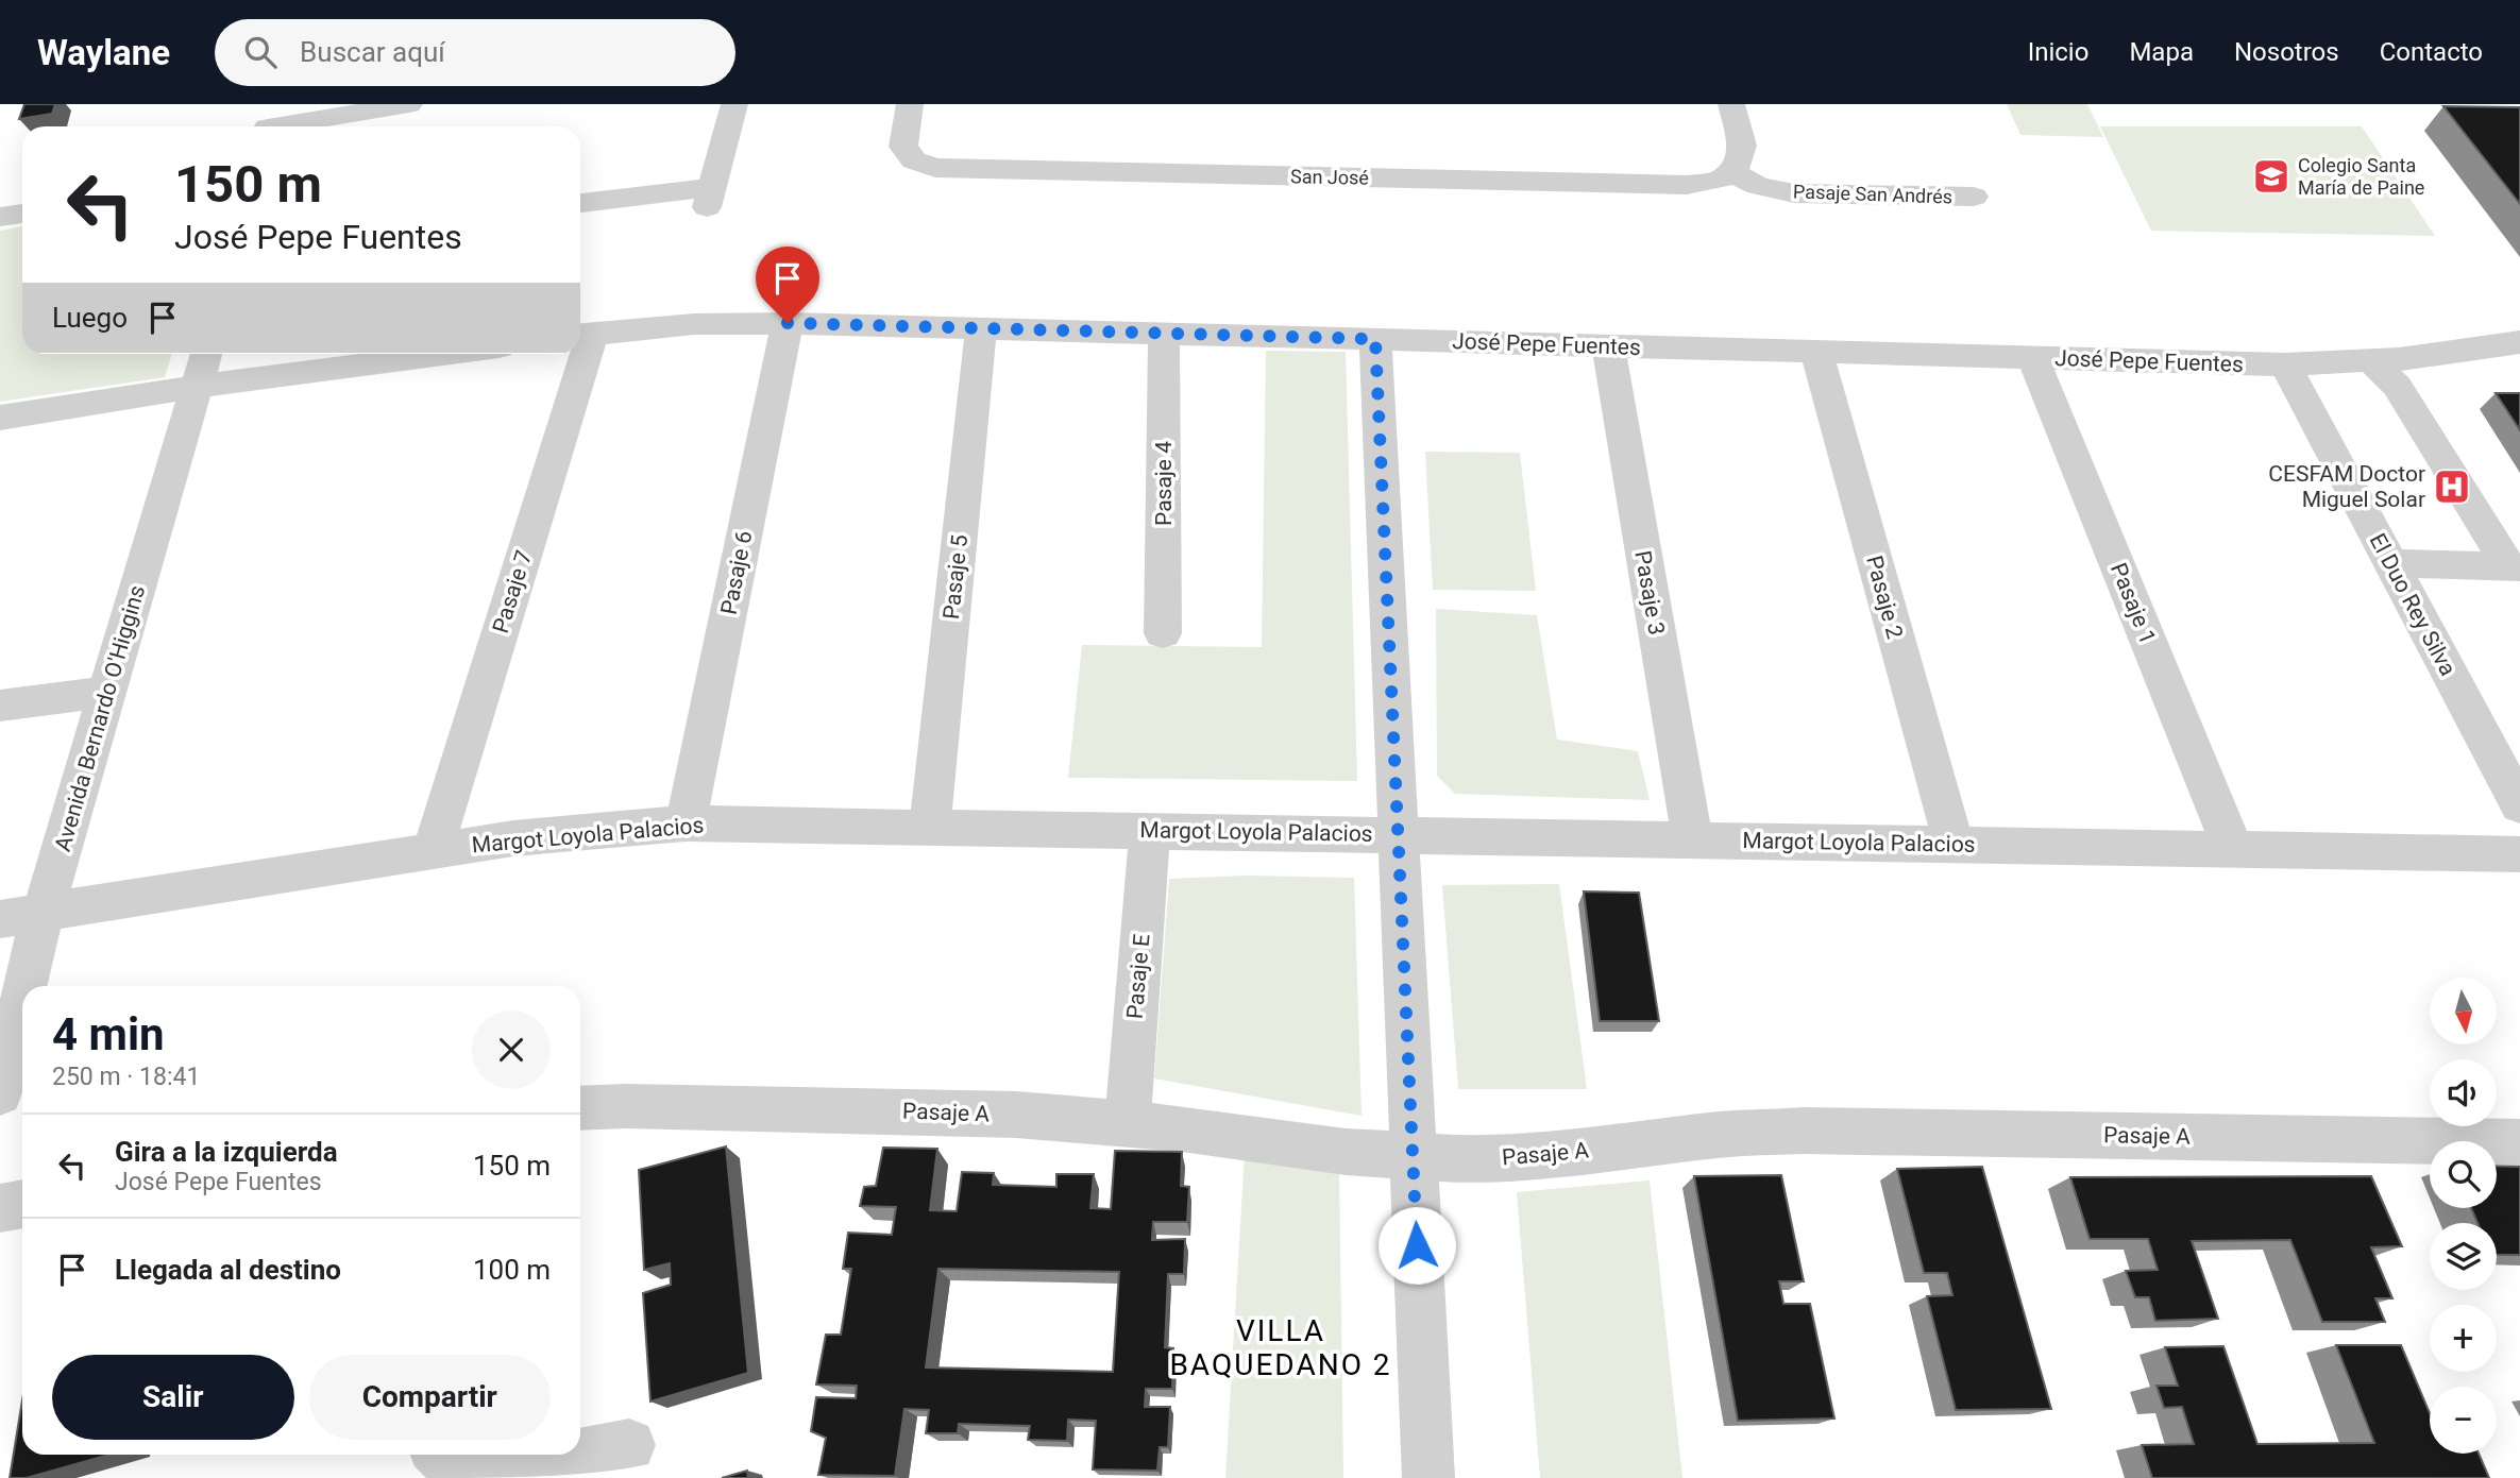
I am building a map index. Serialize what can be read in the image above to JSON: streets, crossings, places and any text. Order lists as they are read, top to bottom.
{
  "streets": {
    "street": [
      "San José",
      "Pasaje San Andrés",
      "José Pepe Fuentes",
      "Pasaje 4",
      "Pasaje 6",
      "Pasaje 5",
      "Pasaje 7",
      "Pasaje 3",
      "Pasaje 2",
      "Pasaje 1",
      "El Duo Rey Silva",
      "Avenida Bernardo O'Higgins",
      "Margot Loyola Palacios",
      "Pasaje E",
      "Pasaje A"
    ]
  },
  "crossings": [
    ["San José", "Pasaje San Andrés"],
    ["José Pepe Fuentes", "Pasaje 4"],
    ["José Pepe Fuentes", "Pasaje 6"],
    ["José Pepe Fuentes", "Pasaje 5"],
    ["José Pepe Fuentes", "Pasaje 3"],
    ["José Pepe Fuentes", "Pasaje 2"],
    ["José Pepe Fuentes", "Pasaje 1"],
    ["José Pepe Fuentes", "El Duo Rey Silva"],
    ["Pasaje 6", "Margot Loyola Palacios"],
    ["Pasaje 5", "Margot Loyola Palacios"],
    ["Pasaje 7", "Margot Loyola Palacios"],
    ["Pasaje 3", "Margot Loyola Palacios"],
    ["Pasaje 2", "Margot Loyola Palacios"],
    ["Pasaje 1", "Margot Loyola Palacios"],
    ["Avenida Bernardo O'Higgins", "Margot Loyola Palacios"],
    ["Margot Loyola Palacios", "Pasaje E"],
    ["Pasaje E", "Pasaje A"]
  ],
  "districts": ["VILLA BAQUEDANO 2"],
  "places": {
    "school or university": ["Colegio Santa María de Paine"],
    "hospital": ["CESFAM Doctor Miguel Solar"]
  },
  "north": "bottom",
  "page": {
    "header": "Waylane",
    "search": "Buscar aquí",
    "nav": [
      "Inicio",
      "Mapa",
      "Nosotros",
      "Contacto"
    ],
    "turn": ["150 m", "José Pepe Fuentes"],
    "then": "Luego",
    "map_buttons": ["+", "−"],
    "heading": ["4 min", "250 m · 18:41"],
    "list": [
      {
        "name": "Gira a la izquierda",
        "note": "José Pepe Fuentes",
        "value": "150 m"
      },
      {
        "name": "Llegada al destino",
        "value": "100 m"
      }
    ],
    "buttons": ["Salir", "Compartir"]
  }
}
